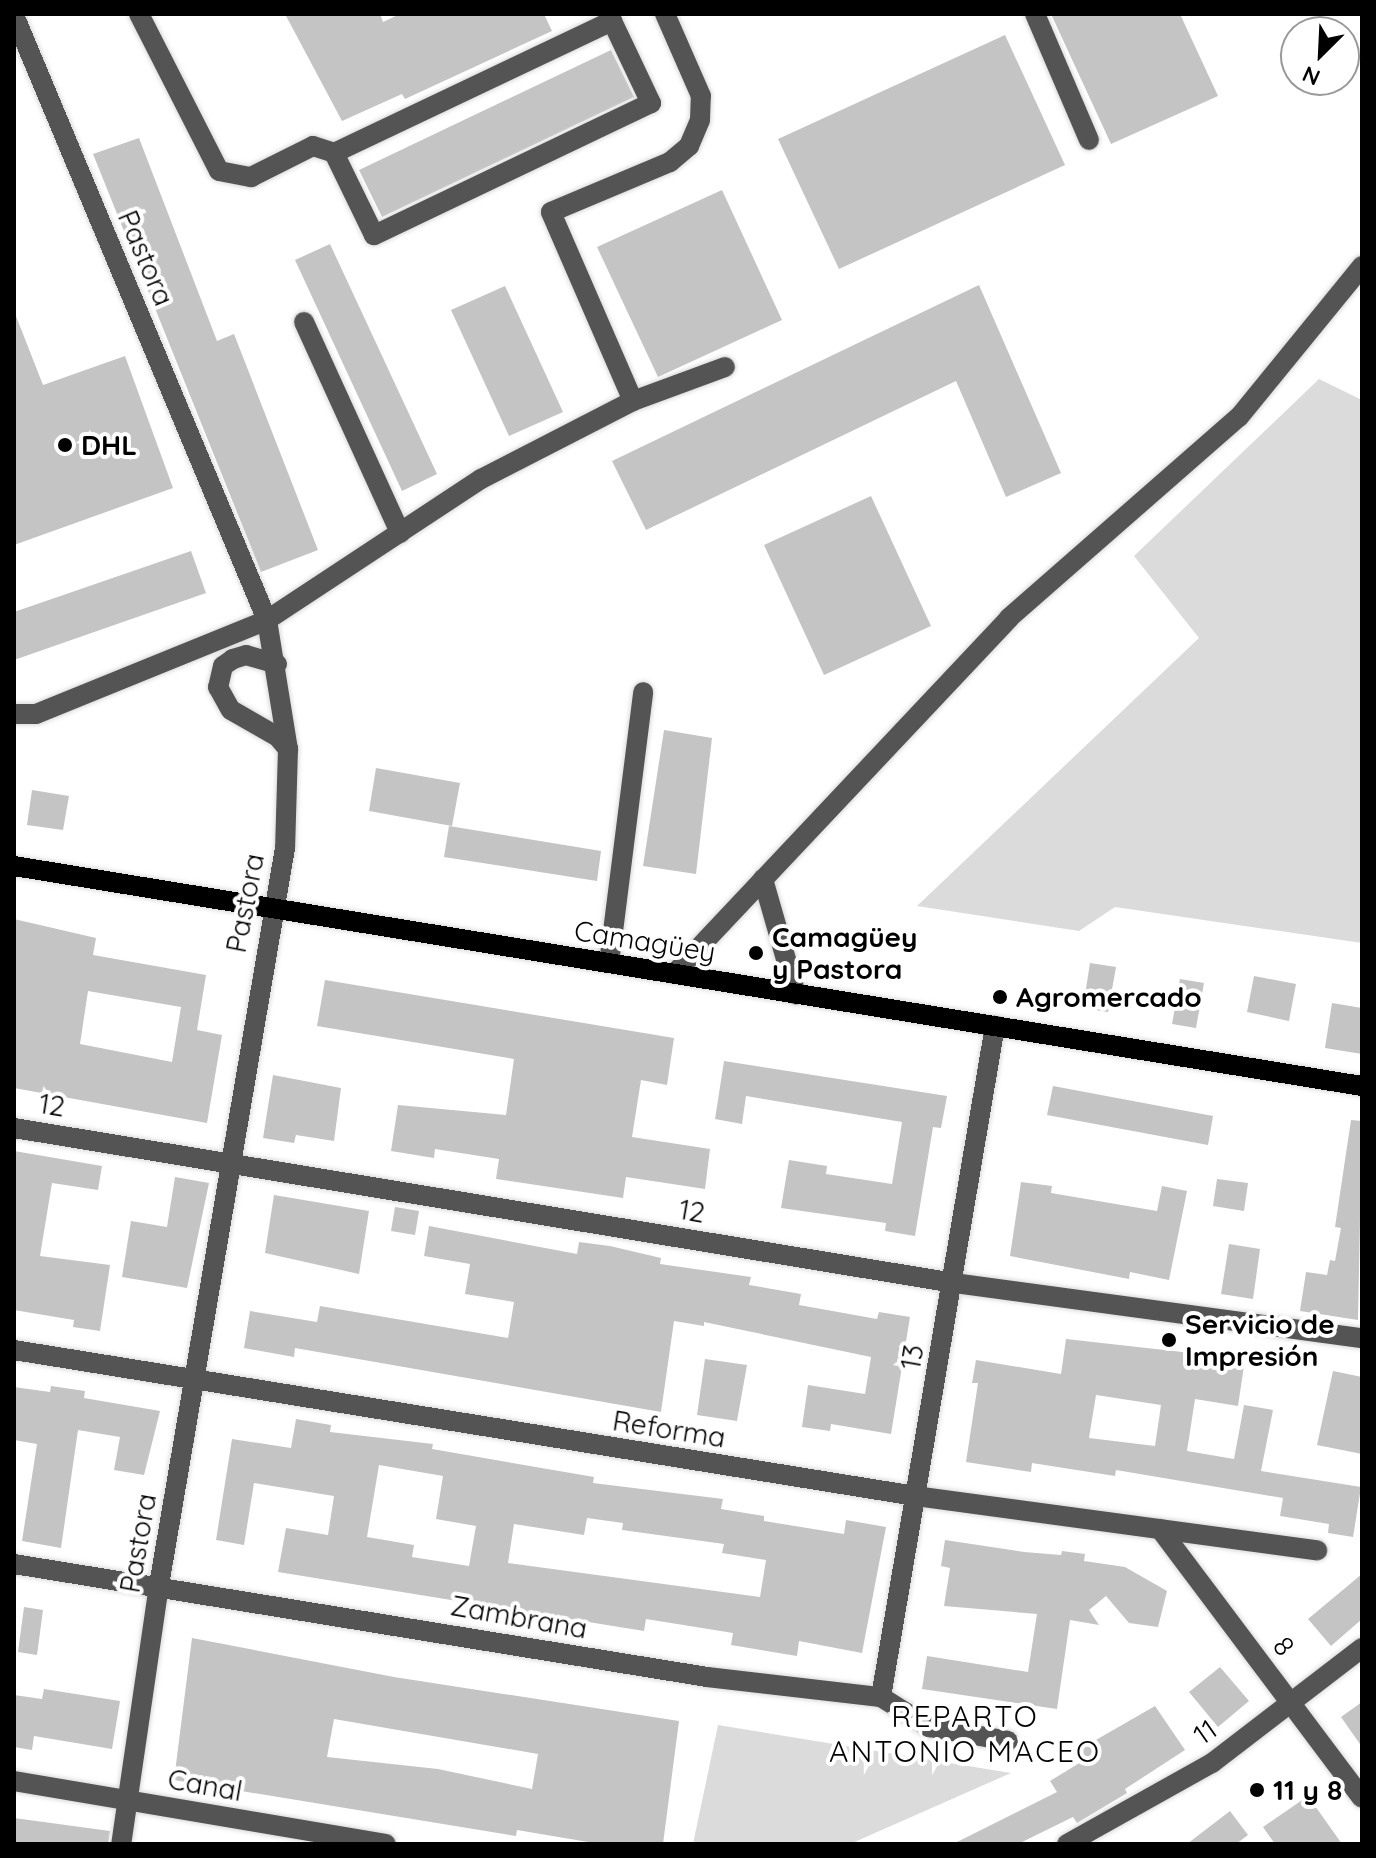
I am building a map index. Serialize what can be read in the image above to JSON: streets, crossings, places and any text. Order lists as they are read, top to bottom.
{
  "streets": {
    "main road": ["Camagüey"],
    "street": [
      "Pastora",
      "12",
      "13",
      "Reforma",
      "Zambrana",
      "8",
      "11",
      "Canal"
    ]
  },
  "crossings": [
    ["Pastora", "Camagüey"],
    ["Pastora", "12"],
    ["Pastora", "Reforma"],
    ["Pastora", "Zambrana"],
    ["Pastora", "Canal"],
    ["Camagüey", "13"],
    ["12", "13"],
    ["13", "Reforma"],
    ["13", "Zambrana"],
    ["Reforma", "8"],
    ["8", "11"]
  ],
  "districts": ["REPARTO ANTONIO MACEO"],
  "places": [
    "DHL",
    "Camagüey y Pastora",
    "Agromercado",
    "Servicio de Impresión",
    "11 y 8"
  ],
  "north": "bottom left"
}
